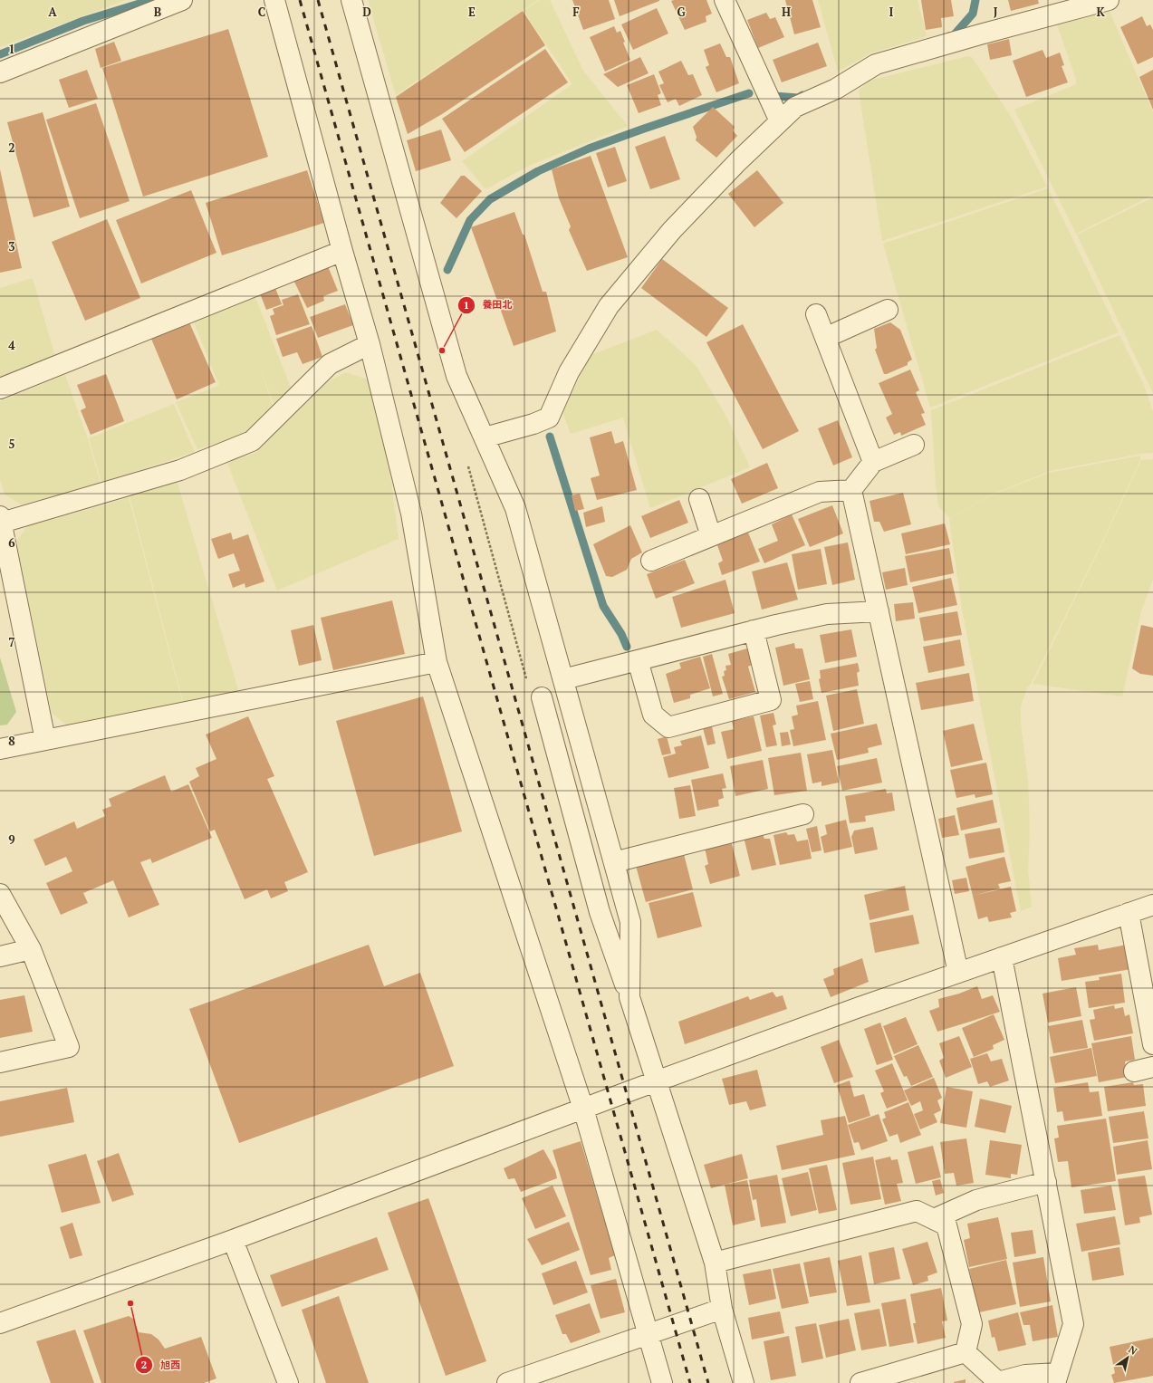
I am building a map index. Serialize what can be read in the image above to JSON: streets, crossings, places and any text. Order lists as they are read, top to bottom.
{
  "places": ["養田北", "旭西"],
  "north": "top right",
  "grid": {
    "columns": [
      "A",
      "B",
      "C",
      "D",
      "E",
      "F",
      "G",
      "H",
      "I",
      "J",
      "K"
    ],
    "rows": [
      "1",
      "2",
      "3",
      "4",
      "5",
      "6",
      "7",
      "8",
      "9"
    ]
  }
}
